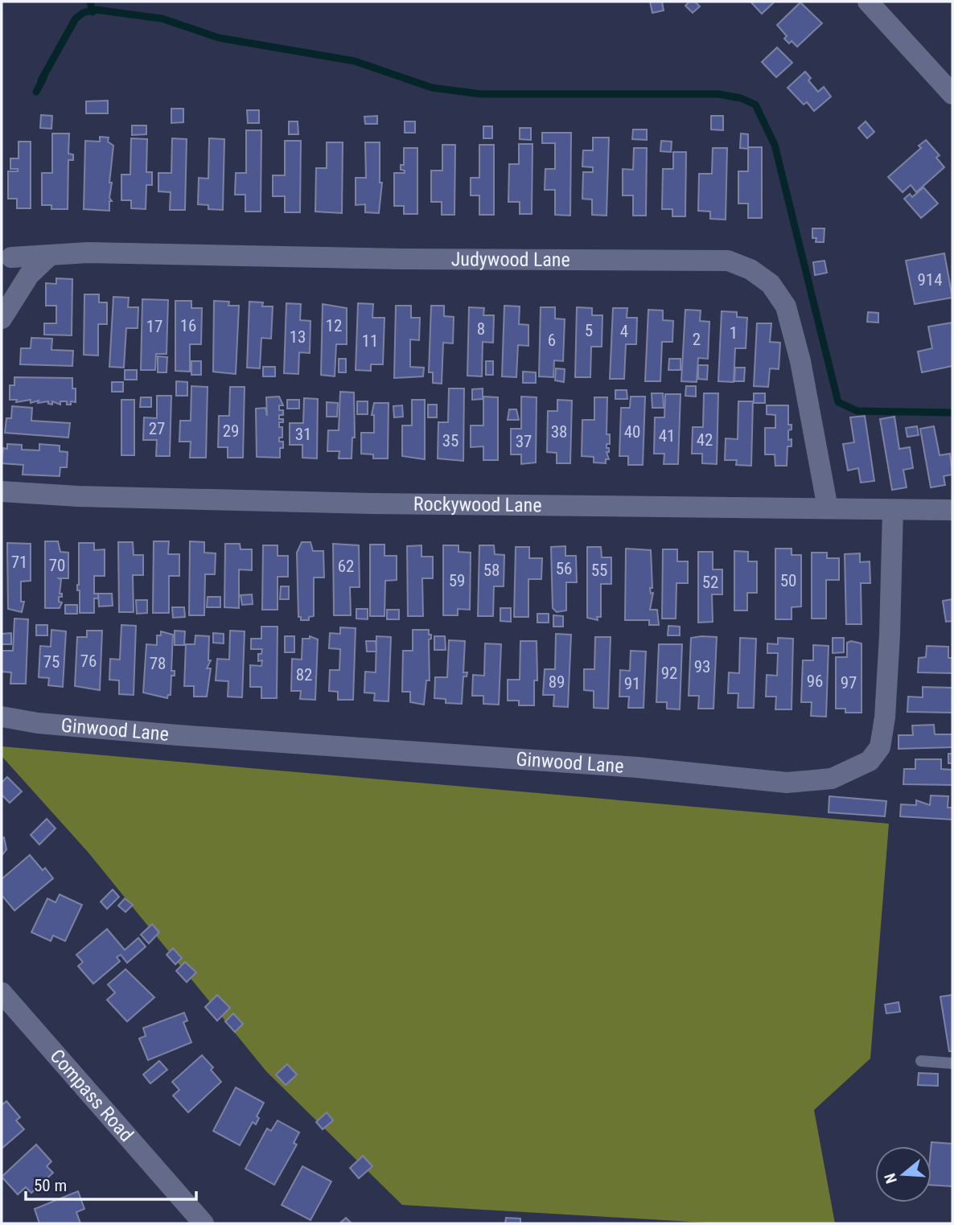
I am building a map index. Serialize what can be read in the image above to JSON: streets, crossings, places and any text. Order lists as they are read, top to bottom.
{
  "streets": {
    "street": [
      "Judywood Lane",
      "Rockywood Lane",
      "Ginwood Lane",
      "Compass Road"
    ]
  },
  "crossings": [
    ["Judywood Lane", "Rockywood Lane"],
    ["Rockywood Lane", "Ginwood Lane"]
  ],
  "house_numbers": [
    "914",
    "16",
    "12",
    "17",
    "8",
    "5",
    "4",
    "1",
    "13",
    "2",
    "6",
    "11",
    "27",
    "29",
    "38",
    "40",
    "31",
    "41",
    "42",
    "35",
    "37",
    "71",
    "70",
    "62",
    "56",
    "58",
    "55",
    "59",
    "50",
    "52",
    "76",
    "75",
    "78",
    "93",
    "92",
    "82",
    "96",
    "89",
    "97",
    "91"
  ],
  "scale_bar": "50 m",
  "north": "left"
}
